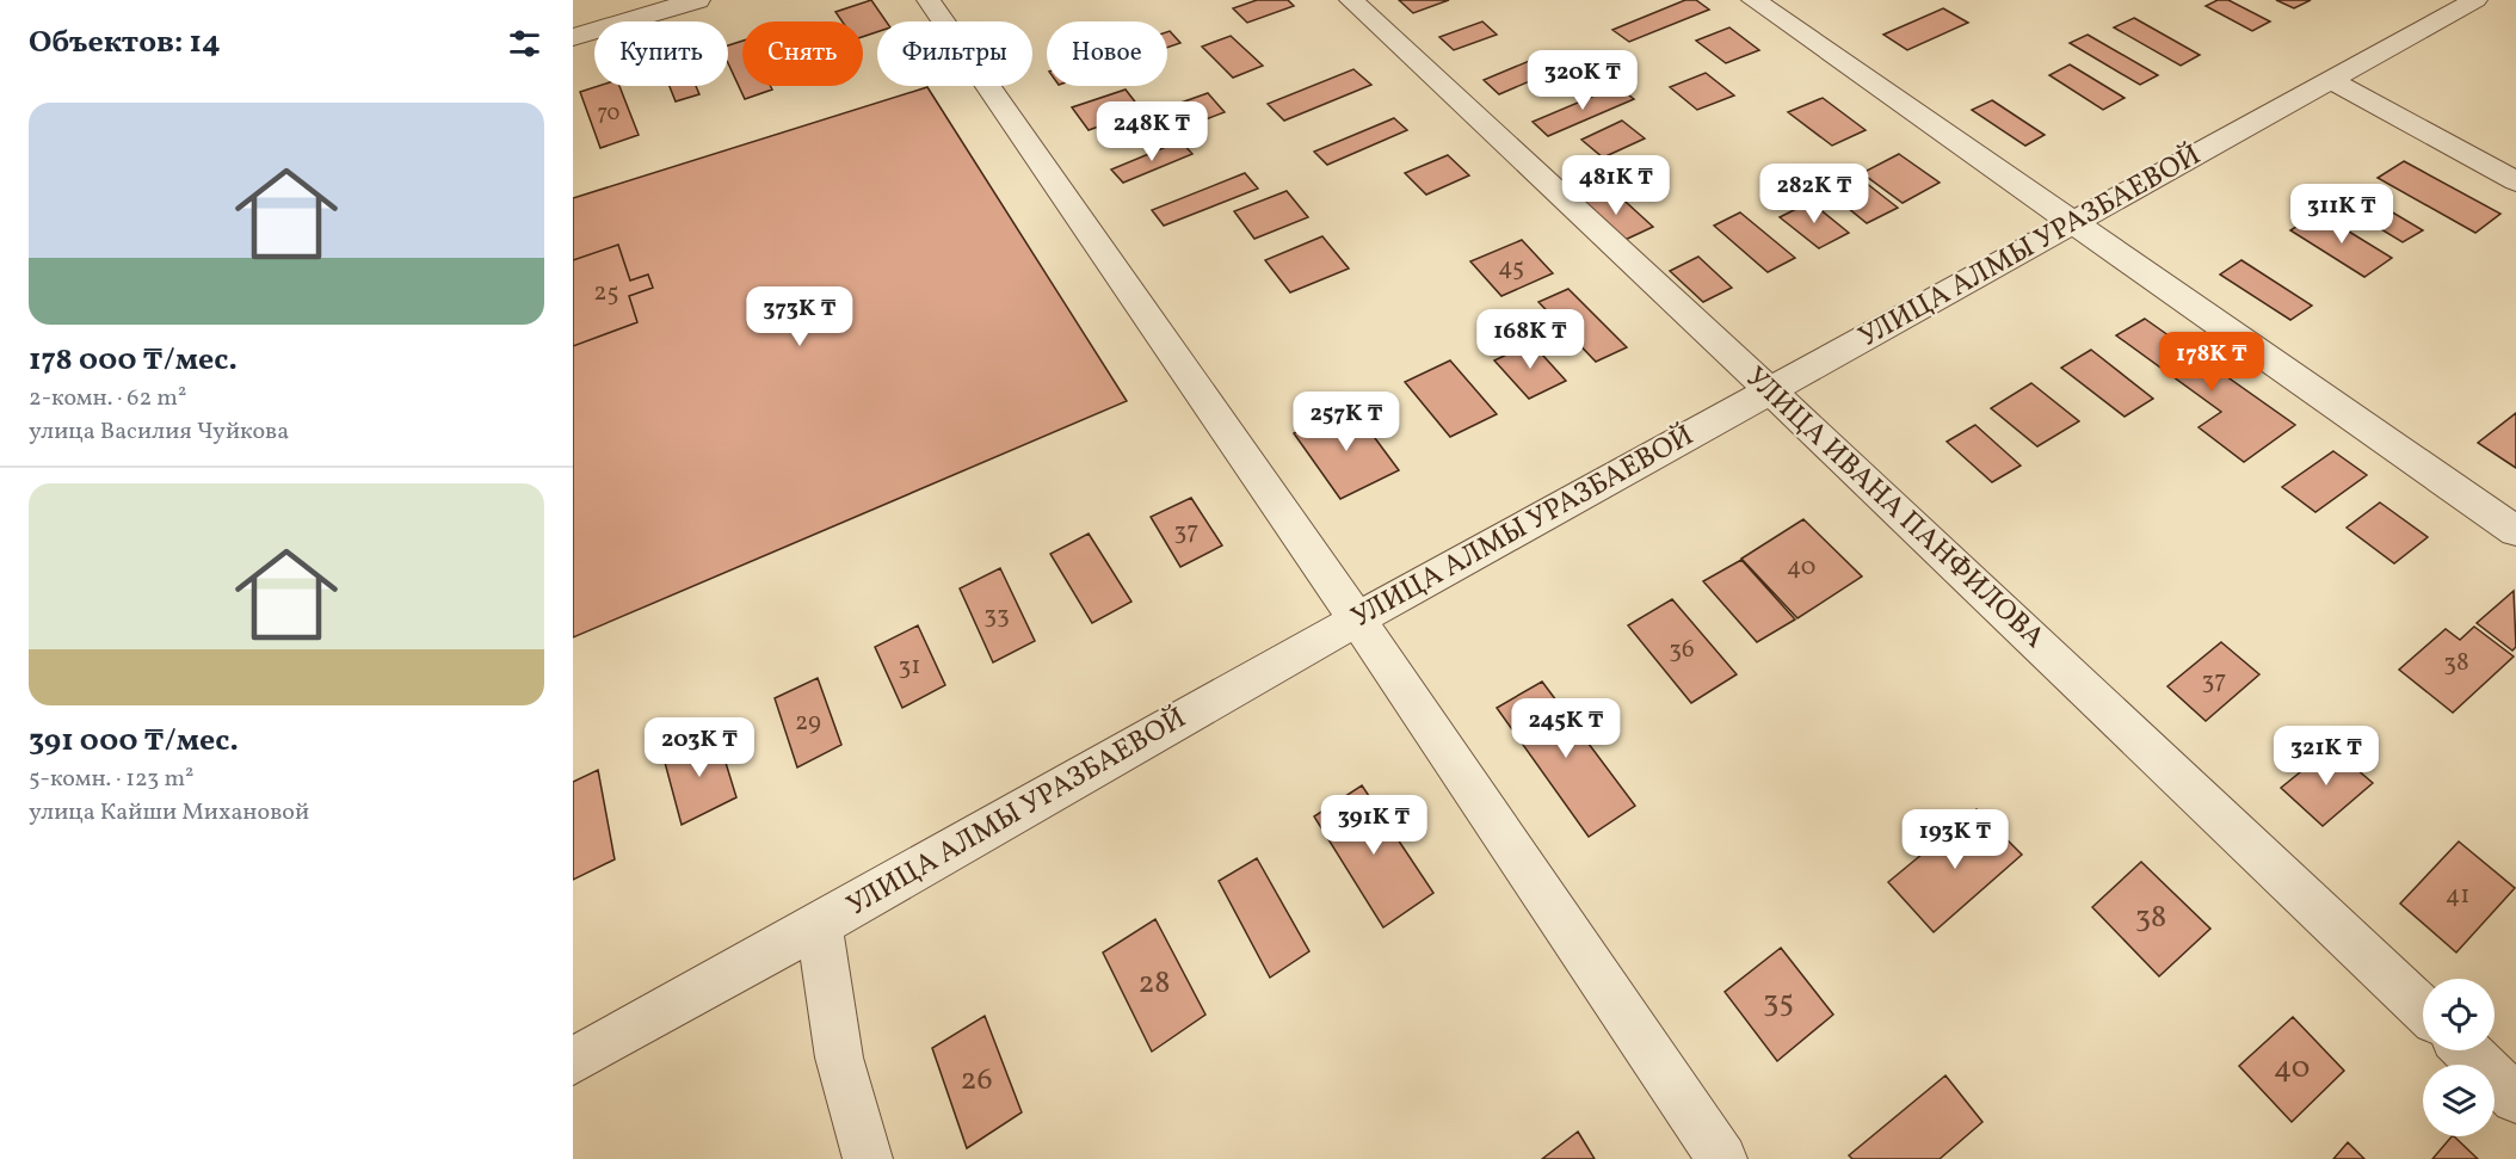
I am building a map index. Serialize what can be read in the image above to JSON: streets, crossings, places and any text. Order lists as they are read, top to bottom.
{
  "streets": {
    "street": ["УЛИЦА АЛМЫ УРАЗБАЕВОЙ", "УЛИЦА ИВАНА ПАНФИЛОВА"]
  },
  "crossings": [
    ["УЛИЦА АЛМЫ УРАЗБАЕВОЙ", "УЛИЦА ИВАНА ПАНФИЛОВА"]
  ],
  "house_numbers": [
    "70",
    "45",
    "25",
    "37",
    "40",
    "33",
    "36",
    "38",
    "31",
    "37",
    "29",
    "41",
    "38",
    "28",
    "35",
    "40",
    "26"
  ],
  "page": {
    "heading": "Объектов: 14",
    "chip": [
      "Купить",
      "Снять",
      "Фильтры",
      "Новое"
    ],
    "price": [
      "320K ₸",
      "248K ₸",
      "481K ₸",
      "282K ₸",
      "311K ₸",
      "373K ₸",
      "168K ₸",
      "178K ₸",
      "257K ₸",
      "245K ₸",
      "203K ₸",
      "321K ₸",
      "391K ₸",
      "193K ₸"
    ],
    "list": [
      {
        "name": "178 000 ₸/мес.",
        "note": "2-комн. · 62 m² · улица Василия Чуйкова"
      },
      {
        "name": "391 000 ₸/мес.",
        "note": "5-комн. · 123 m² · улица Кайши Михановой"
      }
    ]
  }
}
